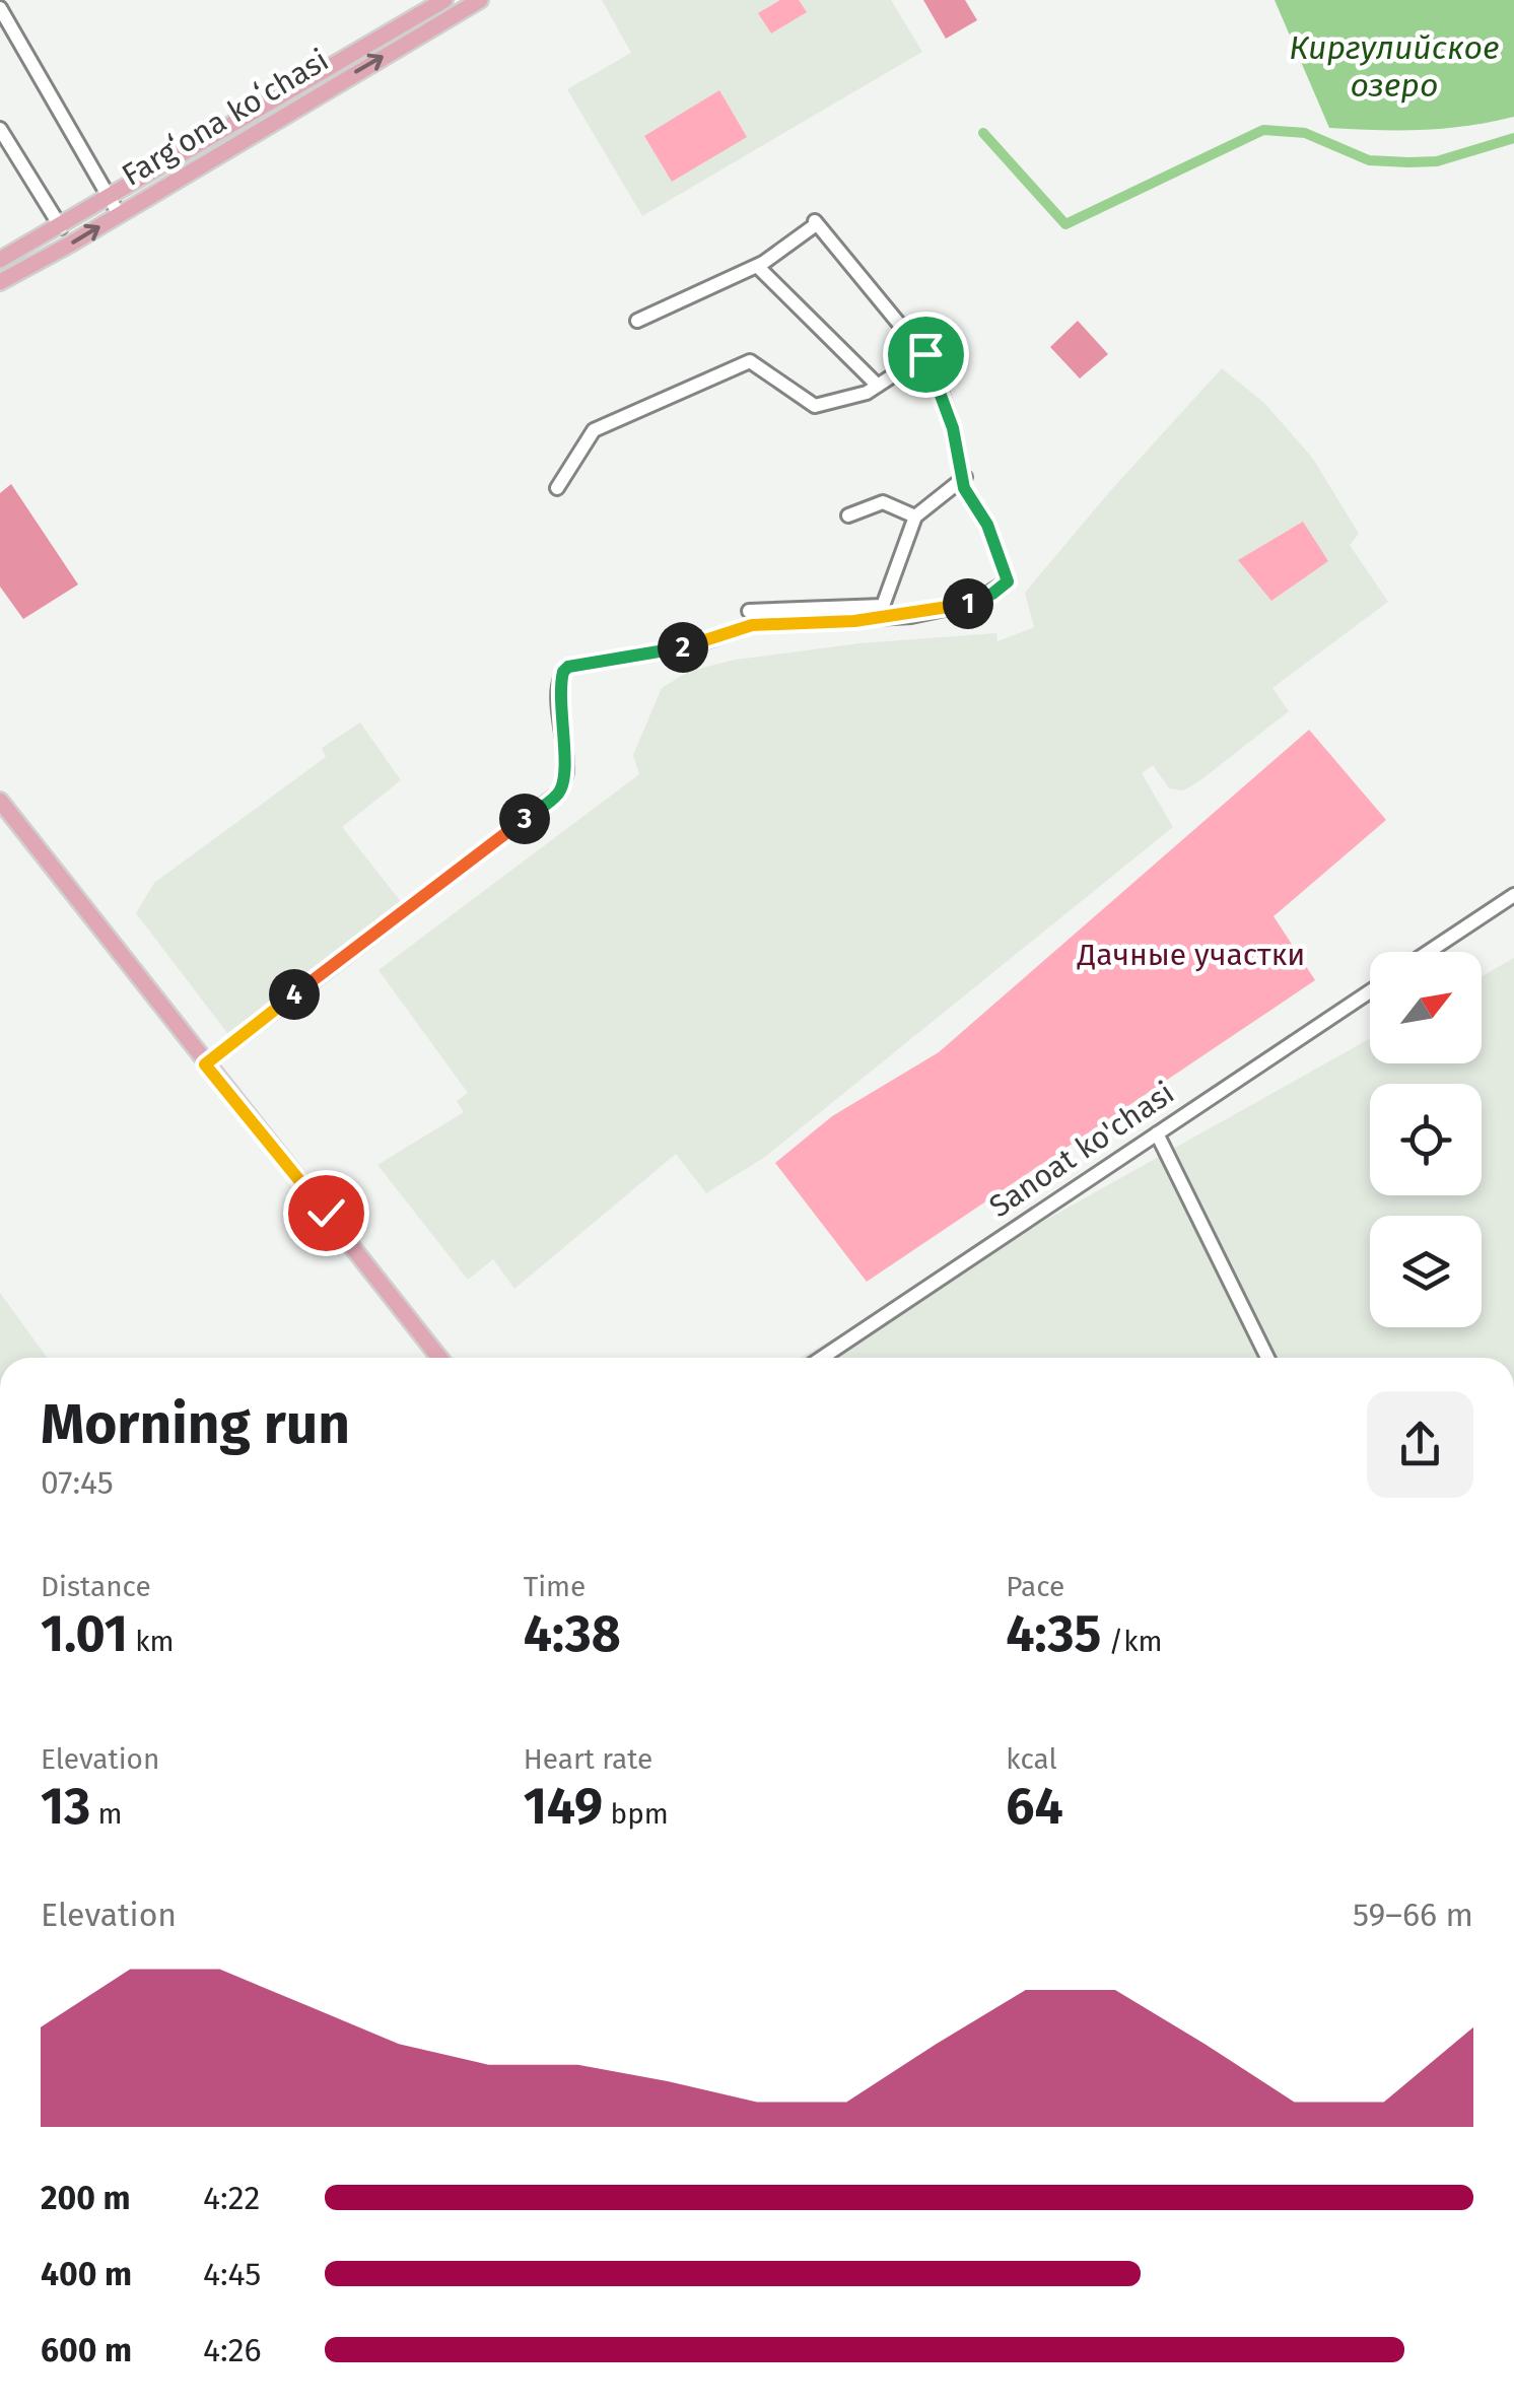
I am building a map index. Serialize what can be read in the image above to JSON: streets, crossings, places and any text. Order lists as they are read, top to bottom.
{
  "streets": {
    "main road": ["Fargʻona koʻchasi"],
    "street": ["Sanoat ko'chasi"]
  },
  "water": ["Киргулийское озеро"],
  "parks": ["Дачные участки"],
  "north": "top right",
  "page": {
    "pins": [
      "1",
      "2",
      "3",
      "4"
    ],
    "heading": ["Morning run", "07:45"],
    "stats": [
      ["Distance", "1.01 km"],
      ["Time", "4:38"],
      ["Pace", "4:35 /km"],
      ["Elevation", "13 m"],
      ["Heart rate", "149 bpm"],
      ["kcal", "64"]
    ],
    "chart": ["Elevation", "59–66 m"],
    "list": [
      {
        "name": "200 m",
        "note": "4:22"
      },
      {
        "name": "400 m",
        "note": "4:45"
      },
      {
        "name": "600 m",
        "note": "4:26"
      }
    ]
  }
}
